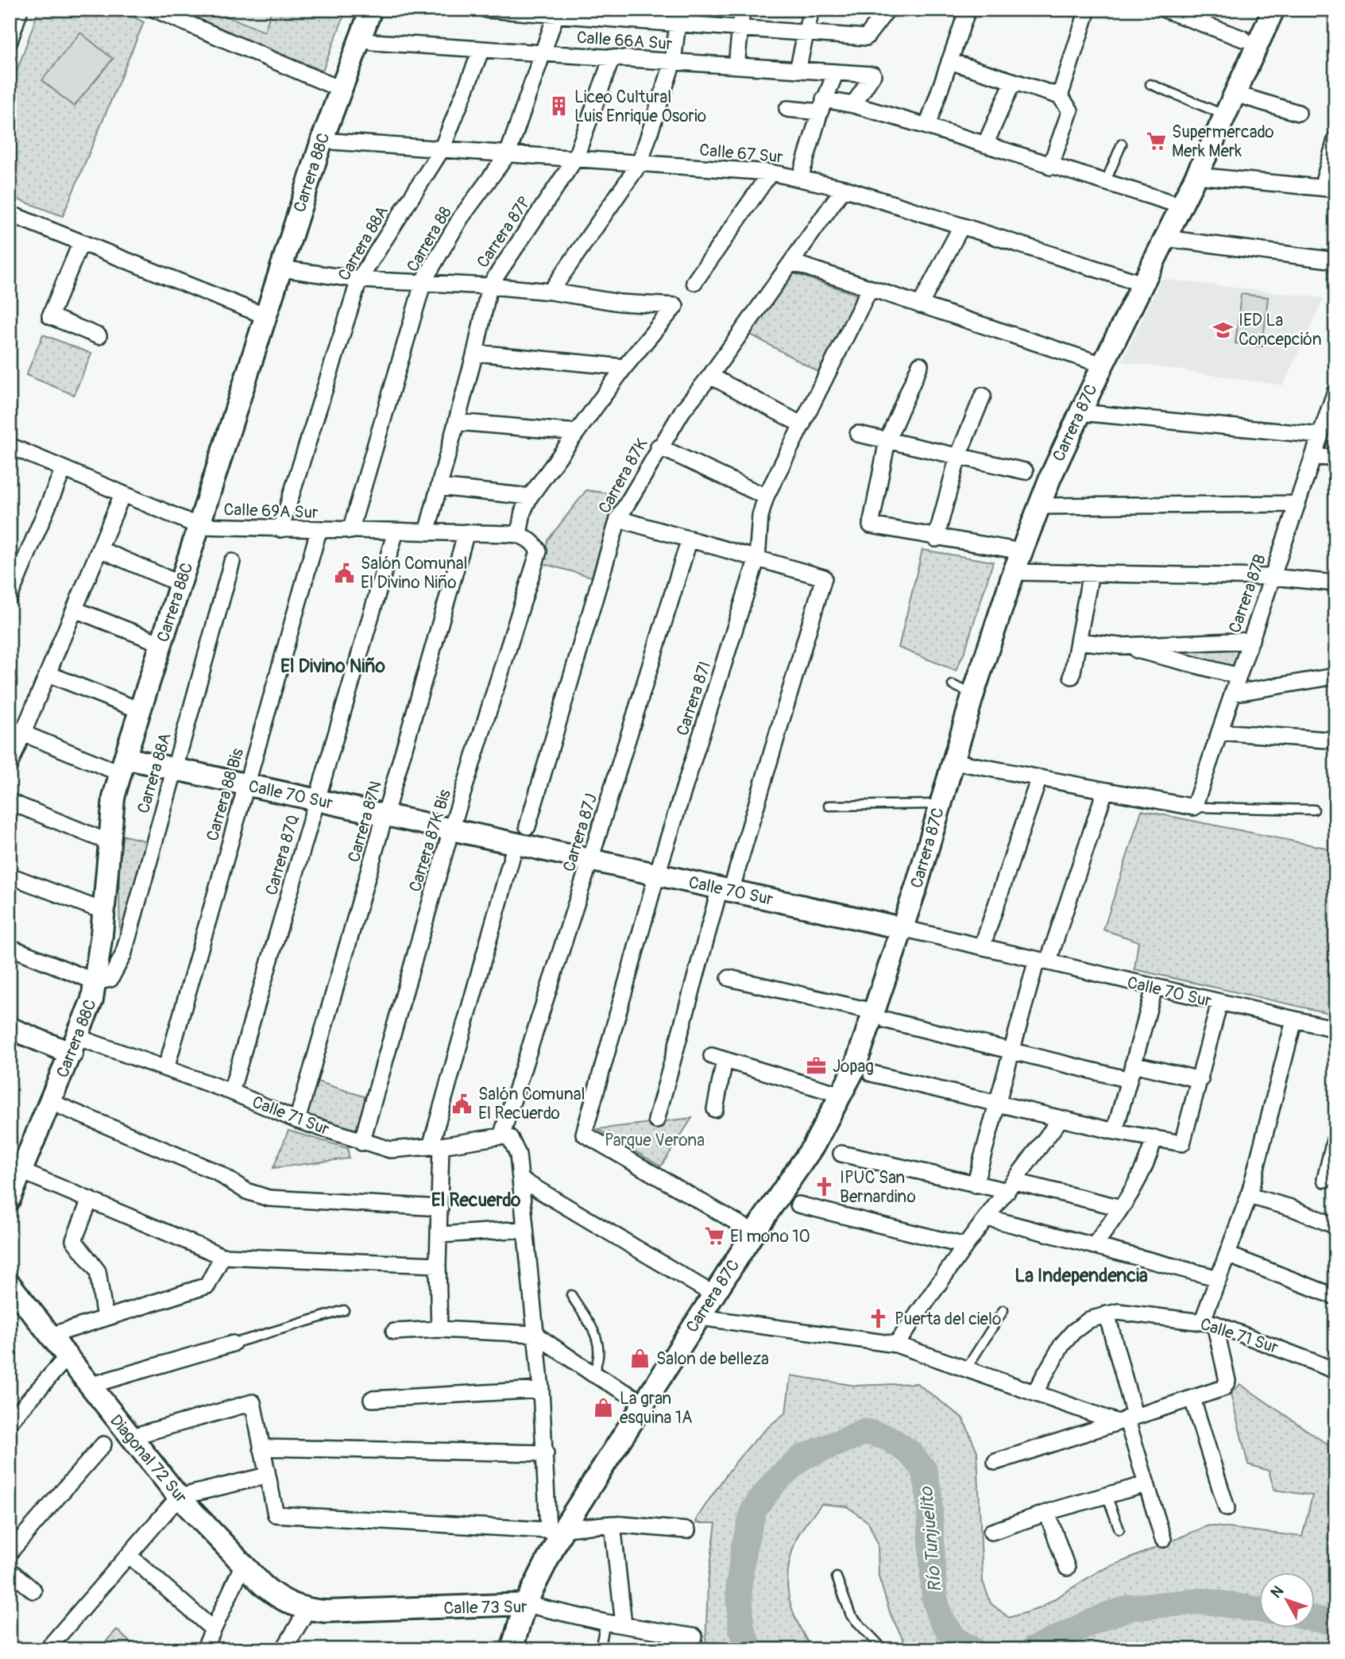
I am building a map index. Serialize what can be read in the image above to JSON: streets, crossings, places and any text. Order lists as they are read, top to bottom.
{
  "streets": {
    "street": [
      "Calle 66A Sur",
      "Calle 67 Sur",
      "Carrera 88C",
      "Carrera 87P",
      "Carrera 88",
      "Carrera 88A",
      "Carrera 87C",
      "Carrera 87K",
      "Calle 69A Sur",
      "Carrera 87B",
      "Carrera 87I",
      "Carrera 88 Bis",
      "Calle 70 Sur",
      "Carrera 87N",
      "Carrera 87J",
      "Carrera 87K Bis",
      "Carrera 87Q",
      "Calle 71 Sur",
      "Diagonal 72 Sur",
      "Calle 73 Sur"
    ]
  },
  "crossings": [
    ["Calle 66A Sur", "Carrera 87P"],
    ["Calle 66A Sur", "Carrera 88"],
    ["Calle 66A Sur", "Carrera 88A"],
    ["Calle 67 Sur", "Carrera 88C"],
    ["Calle 67 Sur", "Carrera 87P"],
    ["Calle 67 Sur", "Carrera 88"],
    ["Calle 67 Sur", "Carrera 88A"],
    ["Calle 67 Sur", "Carrera 87C"],
    ["Calle 67 Sur", "Carrera 87K"],
    ["Carrera 88C", "Carrera 88A"],
    ["Carrera 88C", "Calle 69A Sur"],
    ["Carrera 88C", "Calle 70 Sur"],
    ["Carrera 88C", "Calle 71 Sur"],
    ["Carrera 87P", "Calle 69A Sur"],
    ["Carrera 88", "Calle 69A Sur"],
    ["Carrera 88A", "Calle 69A Sur"],
    ["Carrera 88A", "Calle 70 Sur"],
    ["Carrera 87C", "Carrera 87I"],
    ["Carrera 87C", "Calle 70 Sur"],
    ["Carrera 87C", "Calle 73 Sur"],
    ["Calle 69A Sur", "Carrera 88 Bis"],
    ["Calle 69A Sur", "Carrera 87N"],
    ["Calle 69A Sur", "Carrera 87K Bis"],
    ["Calle 69A Sur", "Carrera 87Q"],
    ["Carrera 87I", "Calle 70 Sur"],
    ["Carrera 88 Bis", "Calle 70 Sur"],
    ["Carrera 88 Bis", "Calle 71 Sur"],
    ["Calle 70 Sur", "Carrera 87N"],
    ["Calle 70 Sur", "Carrera 87J"],
    ["Calle 70 Sur", "Carrera 87K Bis"],
    ["Calle 70 Sur", "Carrera 87Q"],
    ["Carrera 87N", "Calle 71 Sur"],
    ["Carrera 87J", "Calle 71 Sur"],
    ["Carrera 87K Bis", "Calle 71 Sur"],
    ["Carrera 87Q", "Calle 71 Sur"],
    ["Diagonal 72 Sur", "Calle 73 Sur"]
  ],
  "districts": ["El Divino Niño", "El Recuerdo", "La Independencia"],
  "water": ["Río Tunjuelito"],
  "parks": ["Parque Verona"],
  "places": {
    "building": ["Liceo Cultural Luis Enrique Osorio"],
    "supermarket": ["Supermercado Merk Merk", "El mono 10"],
    "school or university": ["IED La Concepción"],
    "public building": ["Salón Comunal El Divino Niño", "Salón Comunal El Recuerdo"],
    "office": ["Jopag"],
    "church": ["IPUC San Bernardino", "Puerta del cielo"],
    "shop": ["Salon de belleza", "La gran esquina 1A"]
  },
  "north": "top left"
}
